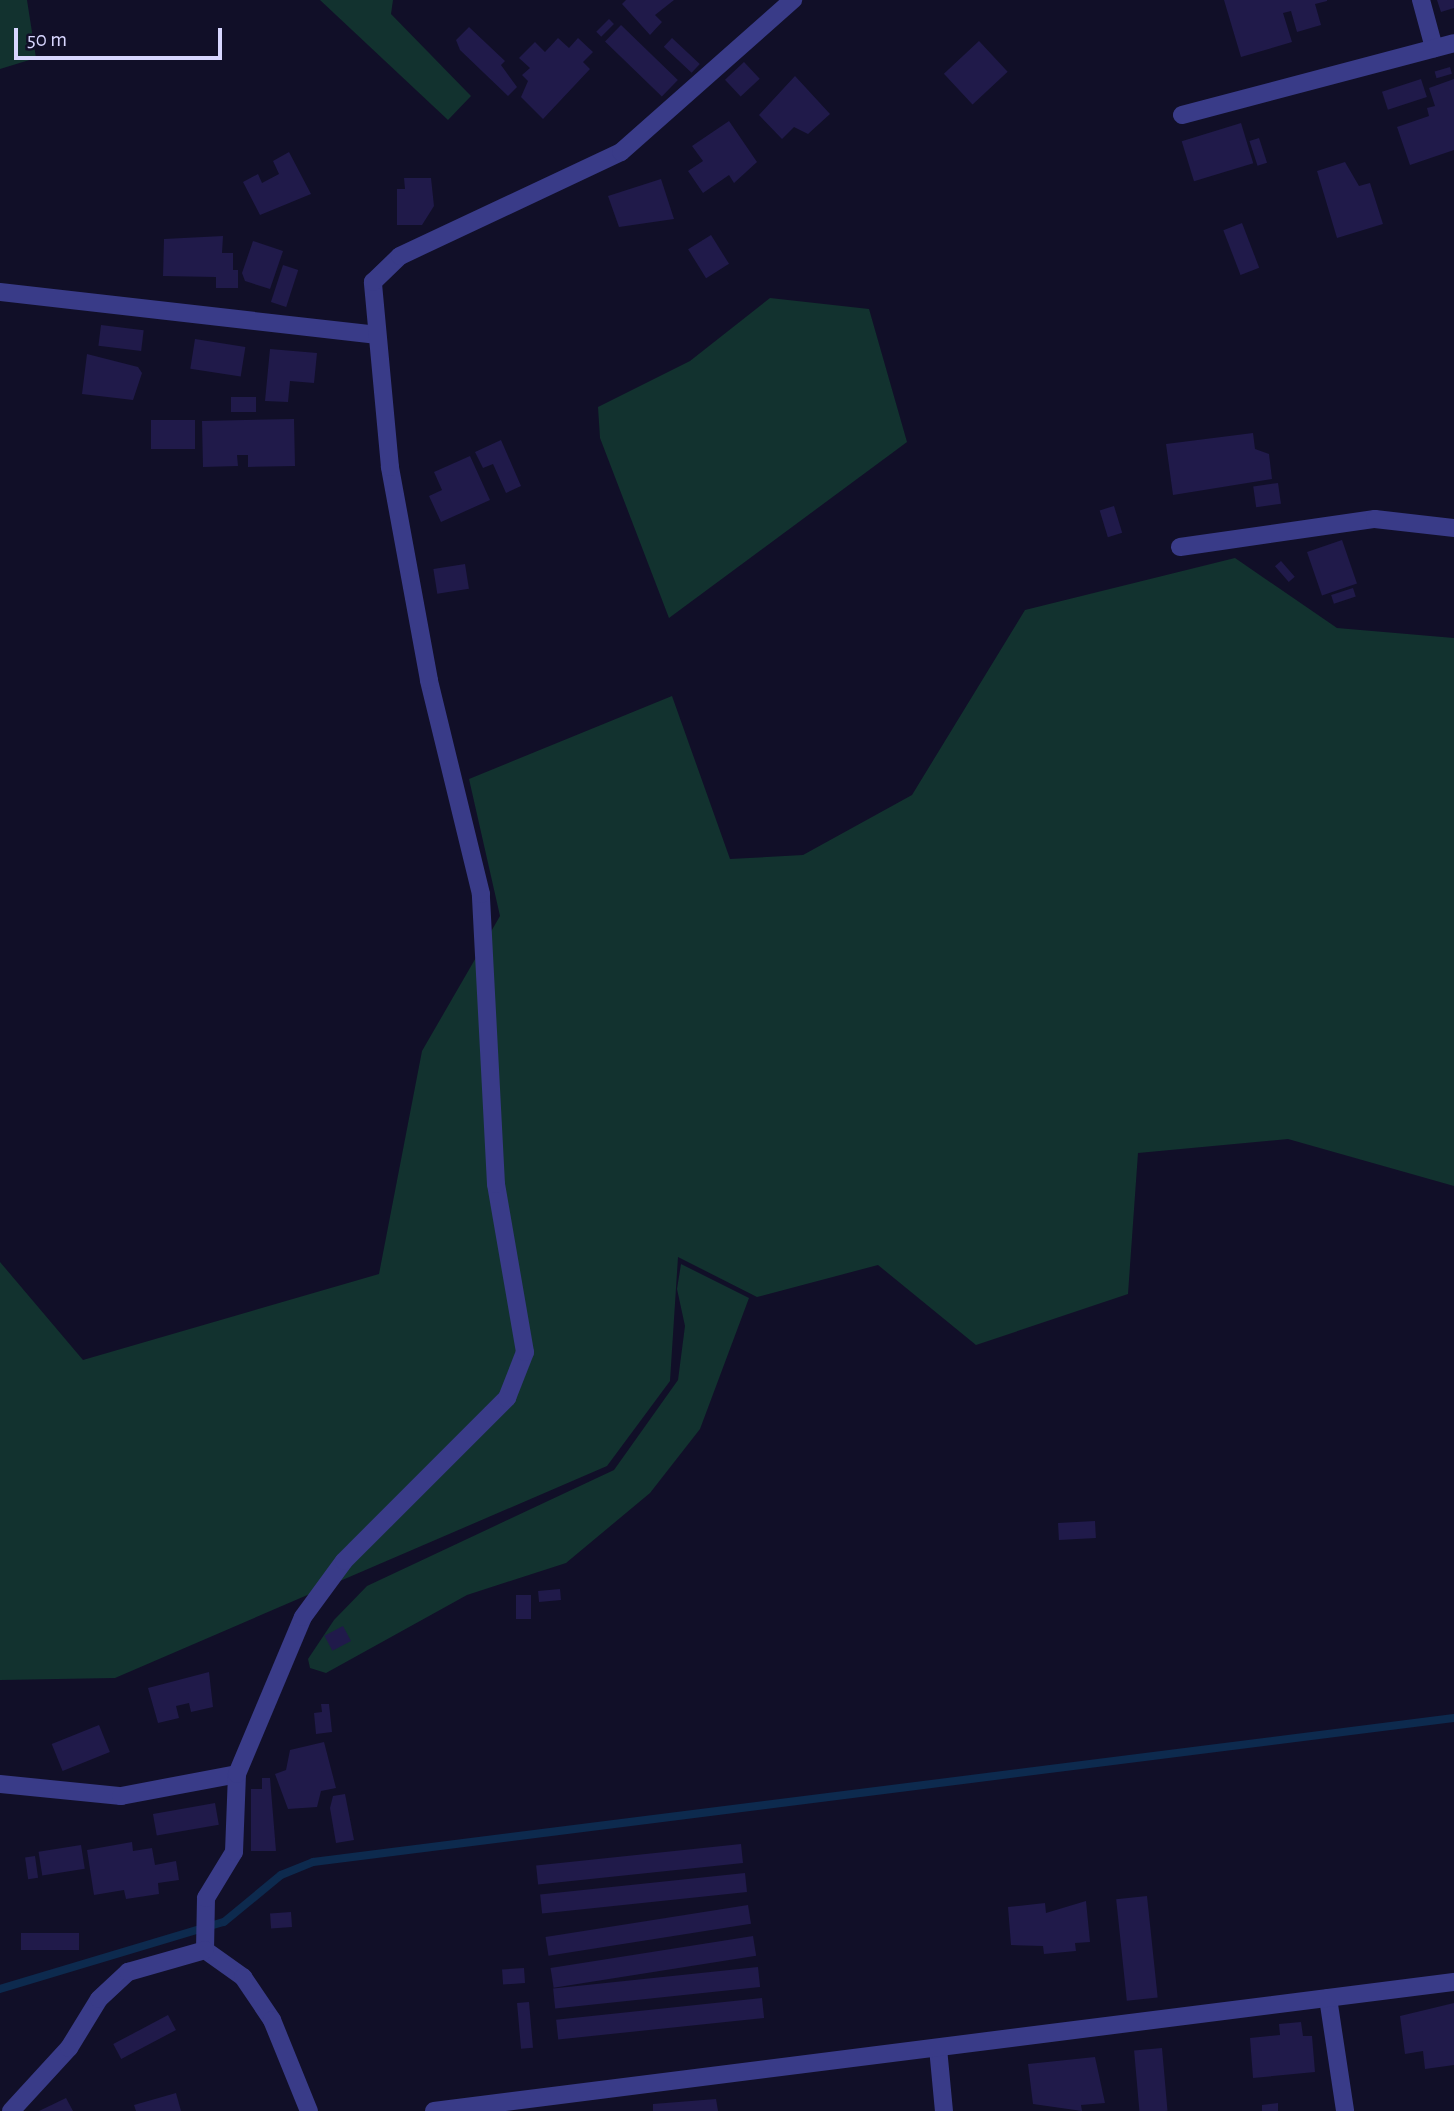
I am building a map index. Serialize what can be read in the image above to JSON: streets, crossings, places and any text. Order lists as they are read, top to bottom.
{
  "scale_bar": "50 m"
}
